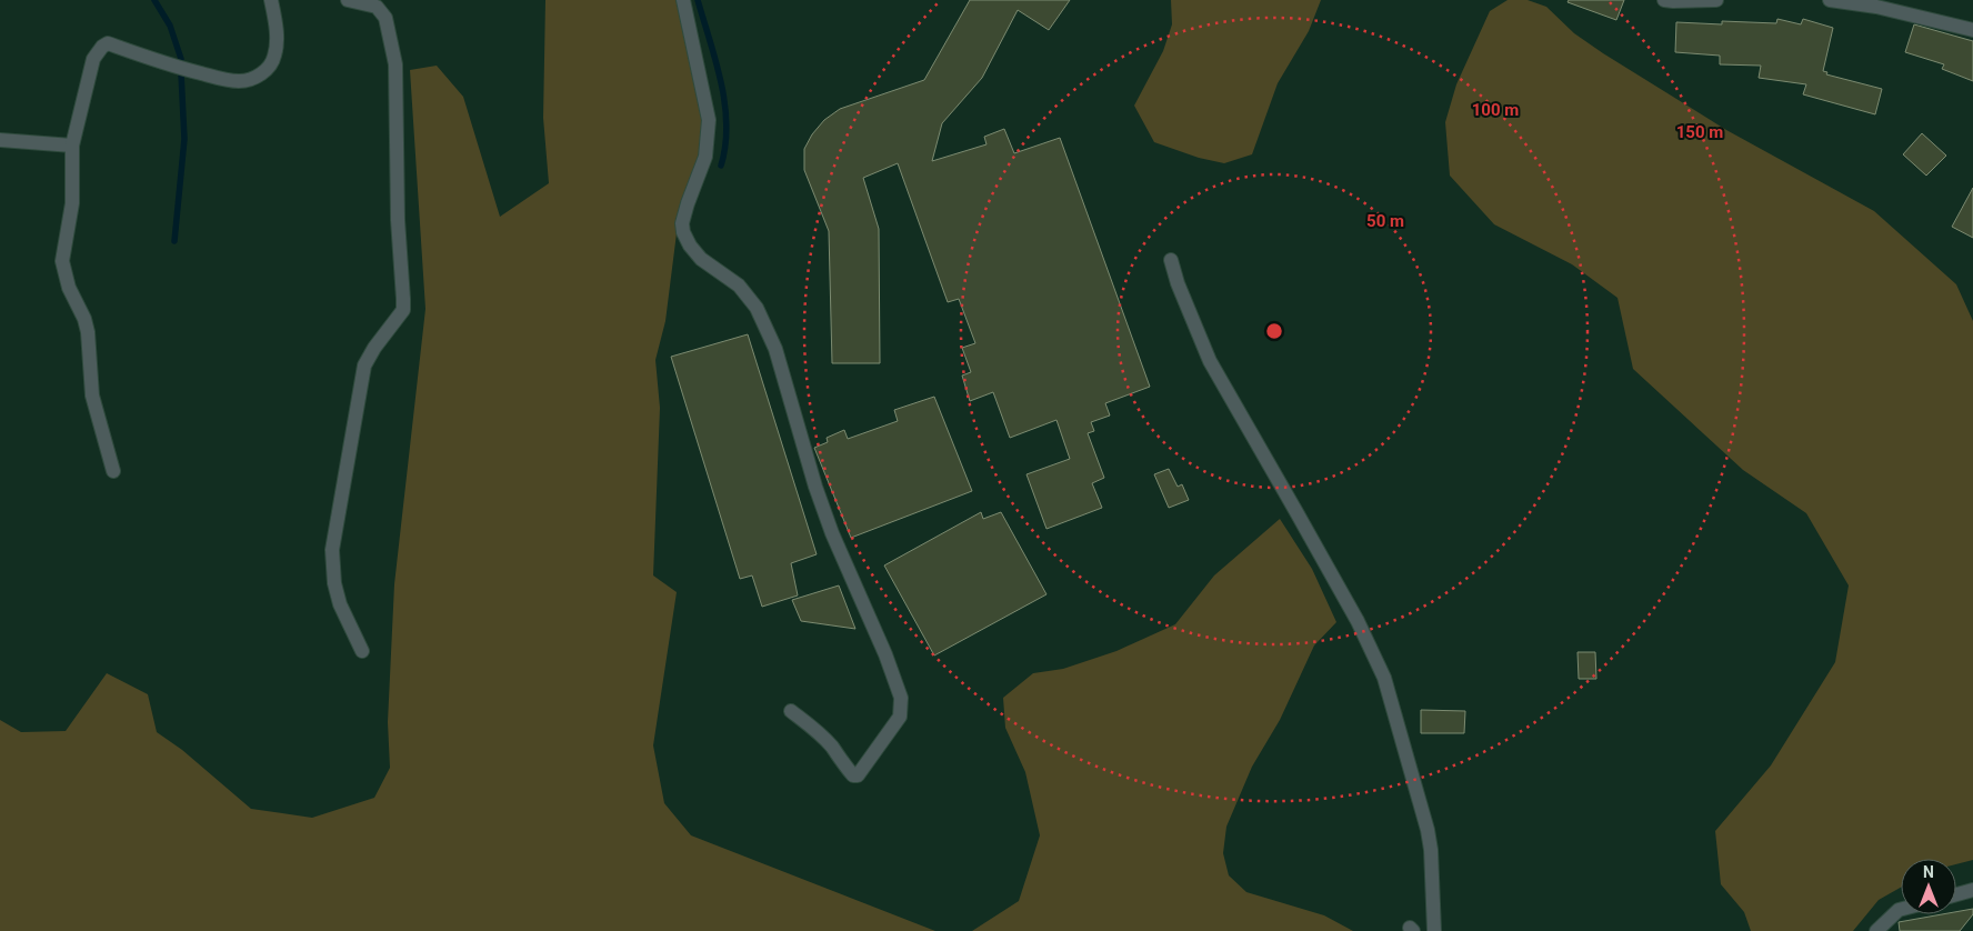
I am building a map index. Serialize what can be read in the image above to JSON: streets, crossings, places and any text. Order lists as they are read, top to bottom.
{
  "north": "top",
  "rings": ["100 m", "150 m", "50 m"]
}
